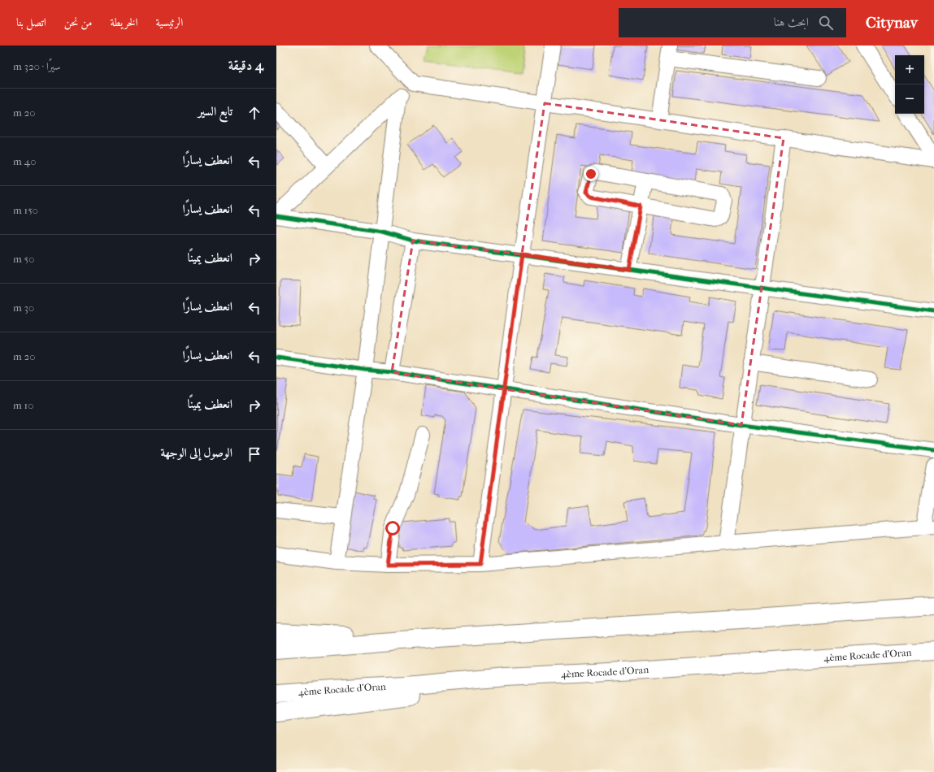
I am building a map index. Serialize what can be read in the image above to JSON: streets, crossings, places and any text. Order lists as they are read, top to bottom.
{
  "streets": {
    "highway": ["4ème Rocade d'Oran"]
  },
  "page": {
    "header": "Citynav",
    "search": "ابحث هنا",
    "nav": [
      "الرئيسية",
      "الخريطة",
      "من نحن",
      "اتصل بنا"
    ],
    "heading": ["4 دقيقة", "سيرًا · 320 m"],
    "map_buttons": ["+", "−"],
    "list": [
      ["تابع السير", "20 m"],
      ["انعطف يسارًا", "40 m"],
      ["انعطف يسارًا", "150 m"],
      ["انعطف يمينًا", "50 m"],
      ["انعطف يسارًا", "30 m"],
      ["انعطف يسارًا", "20 m"],
      ["انعطف يمينًا", "10 m"],
      "الوصول إلى الوجهة"
    ]
  }
}
